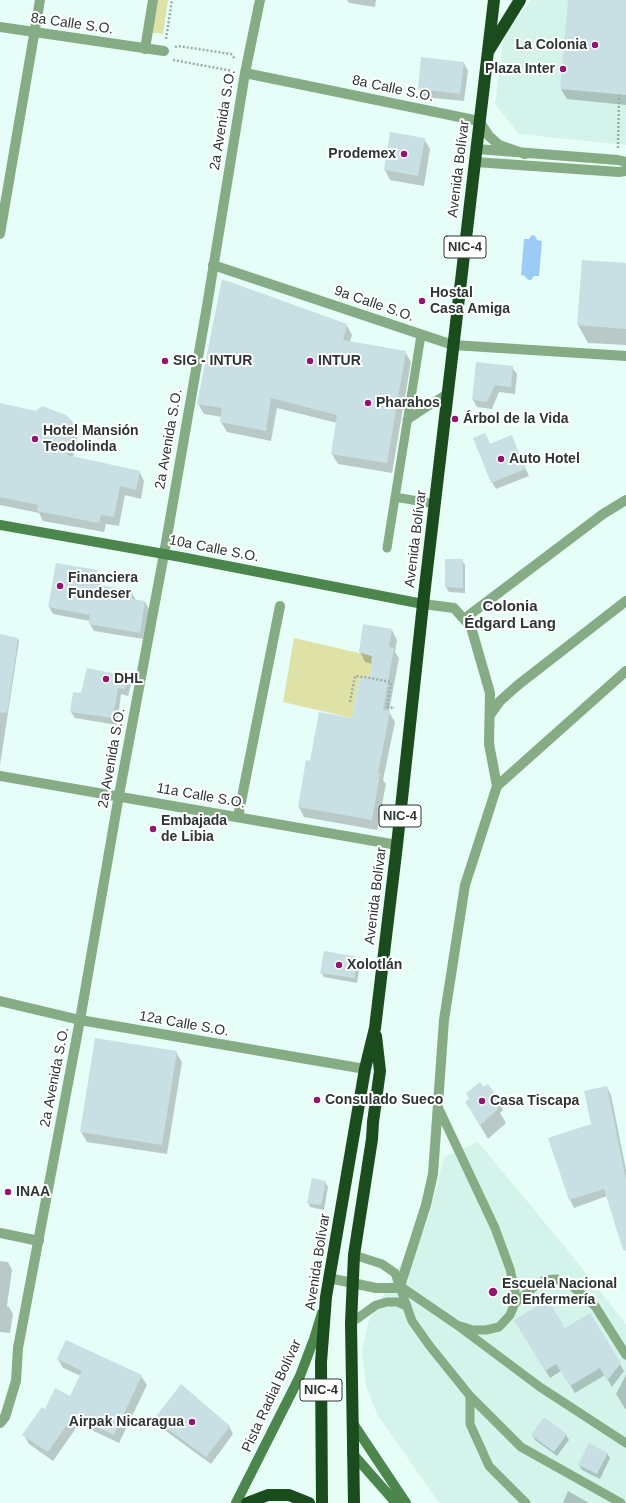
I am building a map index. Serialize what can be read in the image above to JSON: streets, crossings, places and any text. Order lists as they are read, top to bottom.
{
  "streets": {
    "highway": ["Avenida Bolívar", "NIC-4"],
    "street": [
      "8a Calle S.O.",
      "2a Avenida S.O.",
      "9a Calle S.O.",
      "10a Calle S.O.",
      "11a Calle S.O.",
      "12a Calle S.O.",
      "Pista Radial Bolívar"
    ]
  },
  "crossings": [
    ["8a Calle S.O.", "2a Avenida S.O."],
    ["8a Calle S.O.", "Avenida Bolívar"],
    ["2a Avenida S.O.", "9a Calle S.O."],
    ["2a Avenida S.O.", "10a Calle S.O."],
    ["2a Avenida S.O.", "11a Calle S.O."],
    ["2a Avenida S.O.", "12a Calle S.O."],
    ["Avenida Bolívar", "9a Calle S.O."],
    ["Avenida Bolívar", "10a Calle S.O."],
    ["Avenida Bolívar", "11a Calle S.O."],
    ["Avenida Bolívar", "12a Calle S.O."],
    ["Avenida Bolívar", "Pista Radial Bolívar"]
  ],
  "districts": ["Colonia Édgard Lang"],
  "places": [
    "La Colonia",
    "Plaza Inter",
    "Prodemex",
    "Hostal Casa Amiga",
    "SIG - INTUR",
    "INTUR",
    "Pharahos",
    "Árbol de la Vida",
    "Hotel Mansión Teodolinda",
    "Auto Hotel",
    "Financiera Fundeser",
    "DHL",
    "Embajada de Libia",
    "Xolotlán",
    "Consulado Sueco",
    "Casa Tiscapa",
    "INAA",
    "Escuela Nacional de Enfermería",
    "Airpak Nicaragua"
  ]
}
